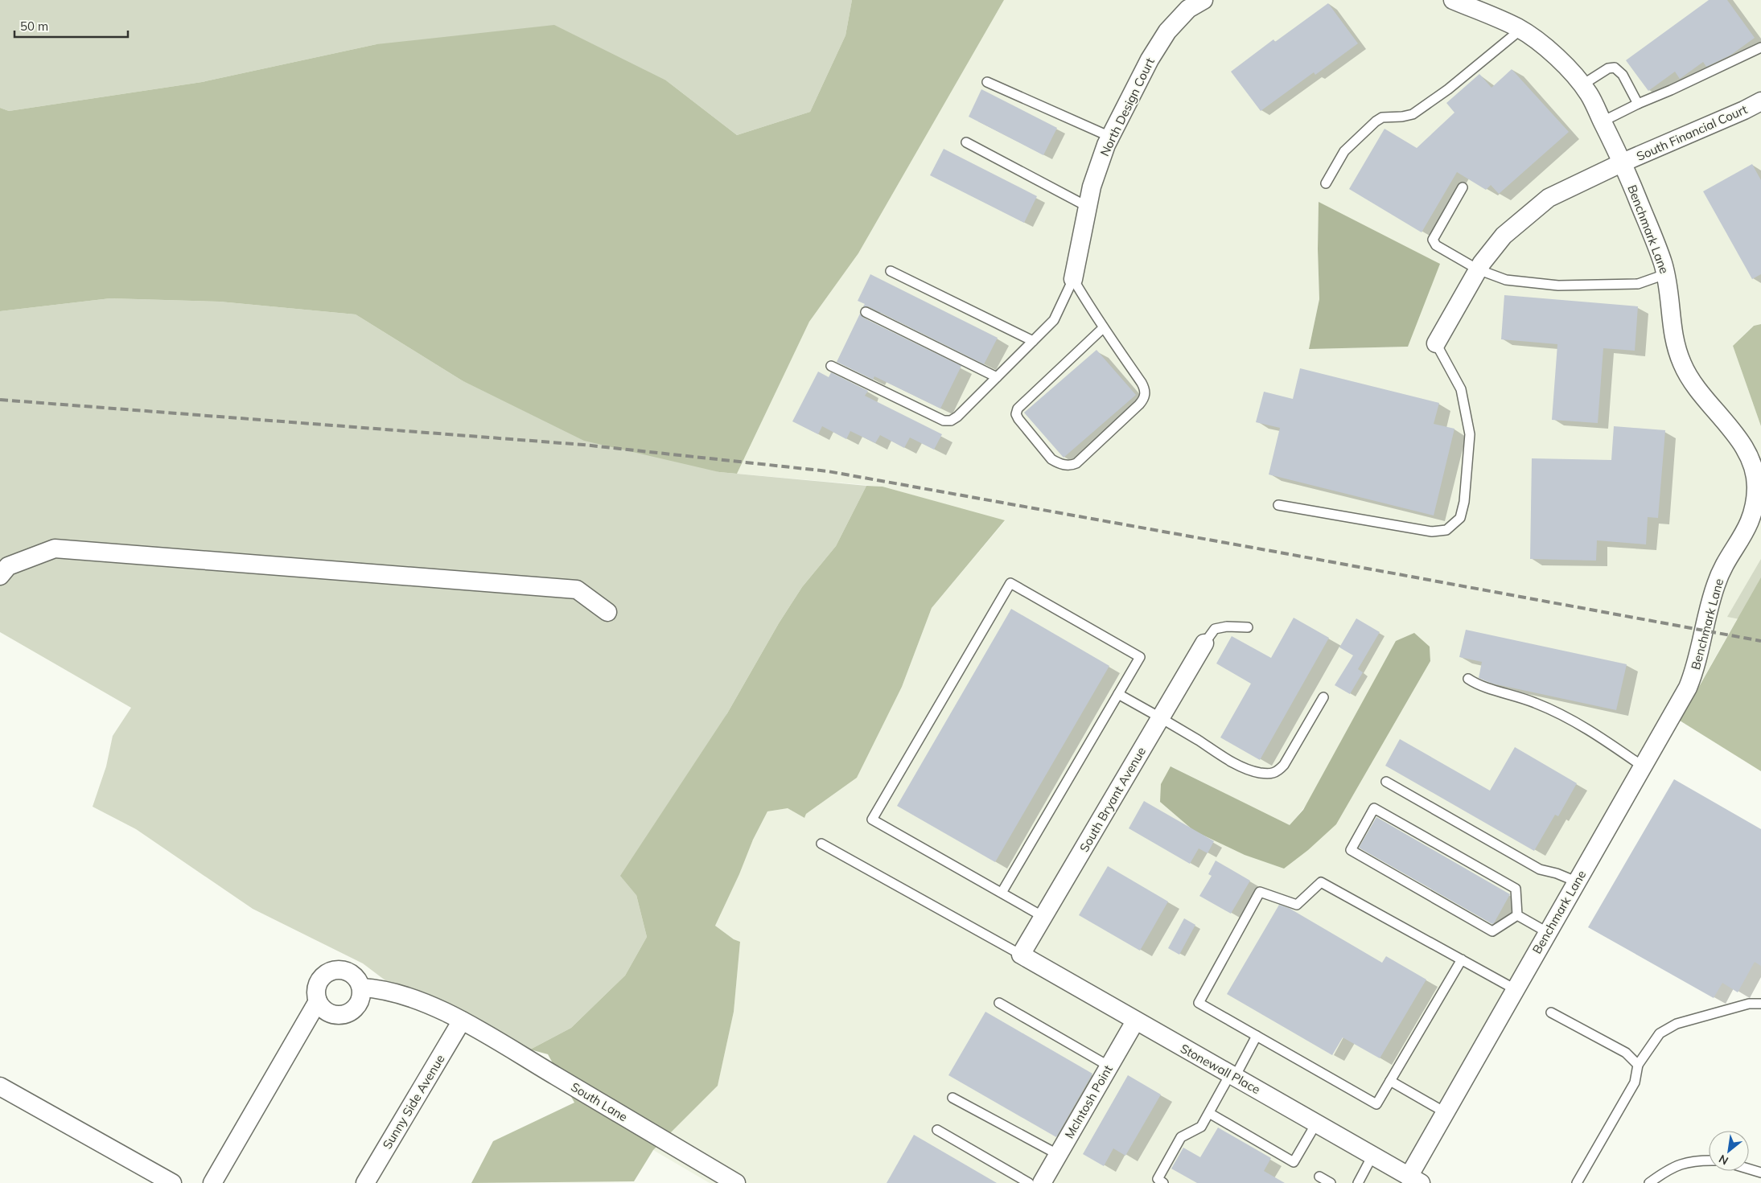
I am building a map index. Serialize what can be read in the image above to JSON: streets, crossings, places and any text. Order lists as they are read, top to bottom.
{
  "streets": {
    "street": [
      "North Design Court",
      "South Financial Court",
      "Benchmark Lane",
      "South Bryant Avenue",
      "Stonewall Place",
      "Sunny Side Avenue",
      "South Lane",
      "McIntosh Point"
    ]
  },
  "crossings": [
    ["South Financial Court", "Benchmark Lane"],
    ["Benchmark Lane", "Stonewall Place"],
    ["South Bryant Avenue", "Stonewall Place"],
    ["Stonewall Place", "McIntosh Point"],
    ["Sunny Side Avenue", "South Lane"]
  ],
  "scale_bar": "50 m",
  "north": "bottom left"
}
